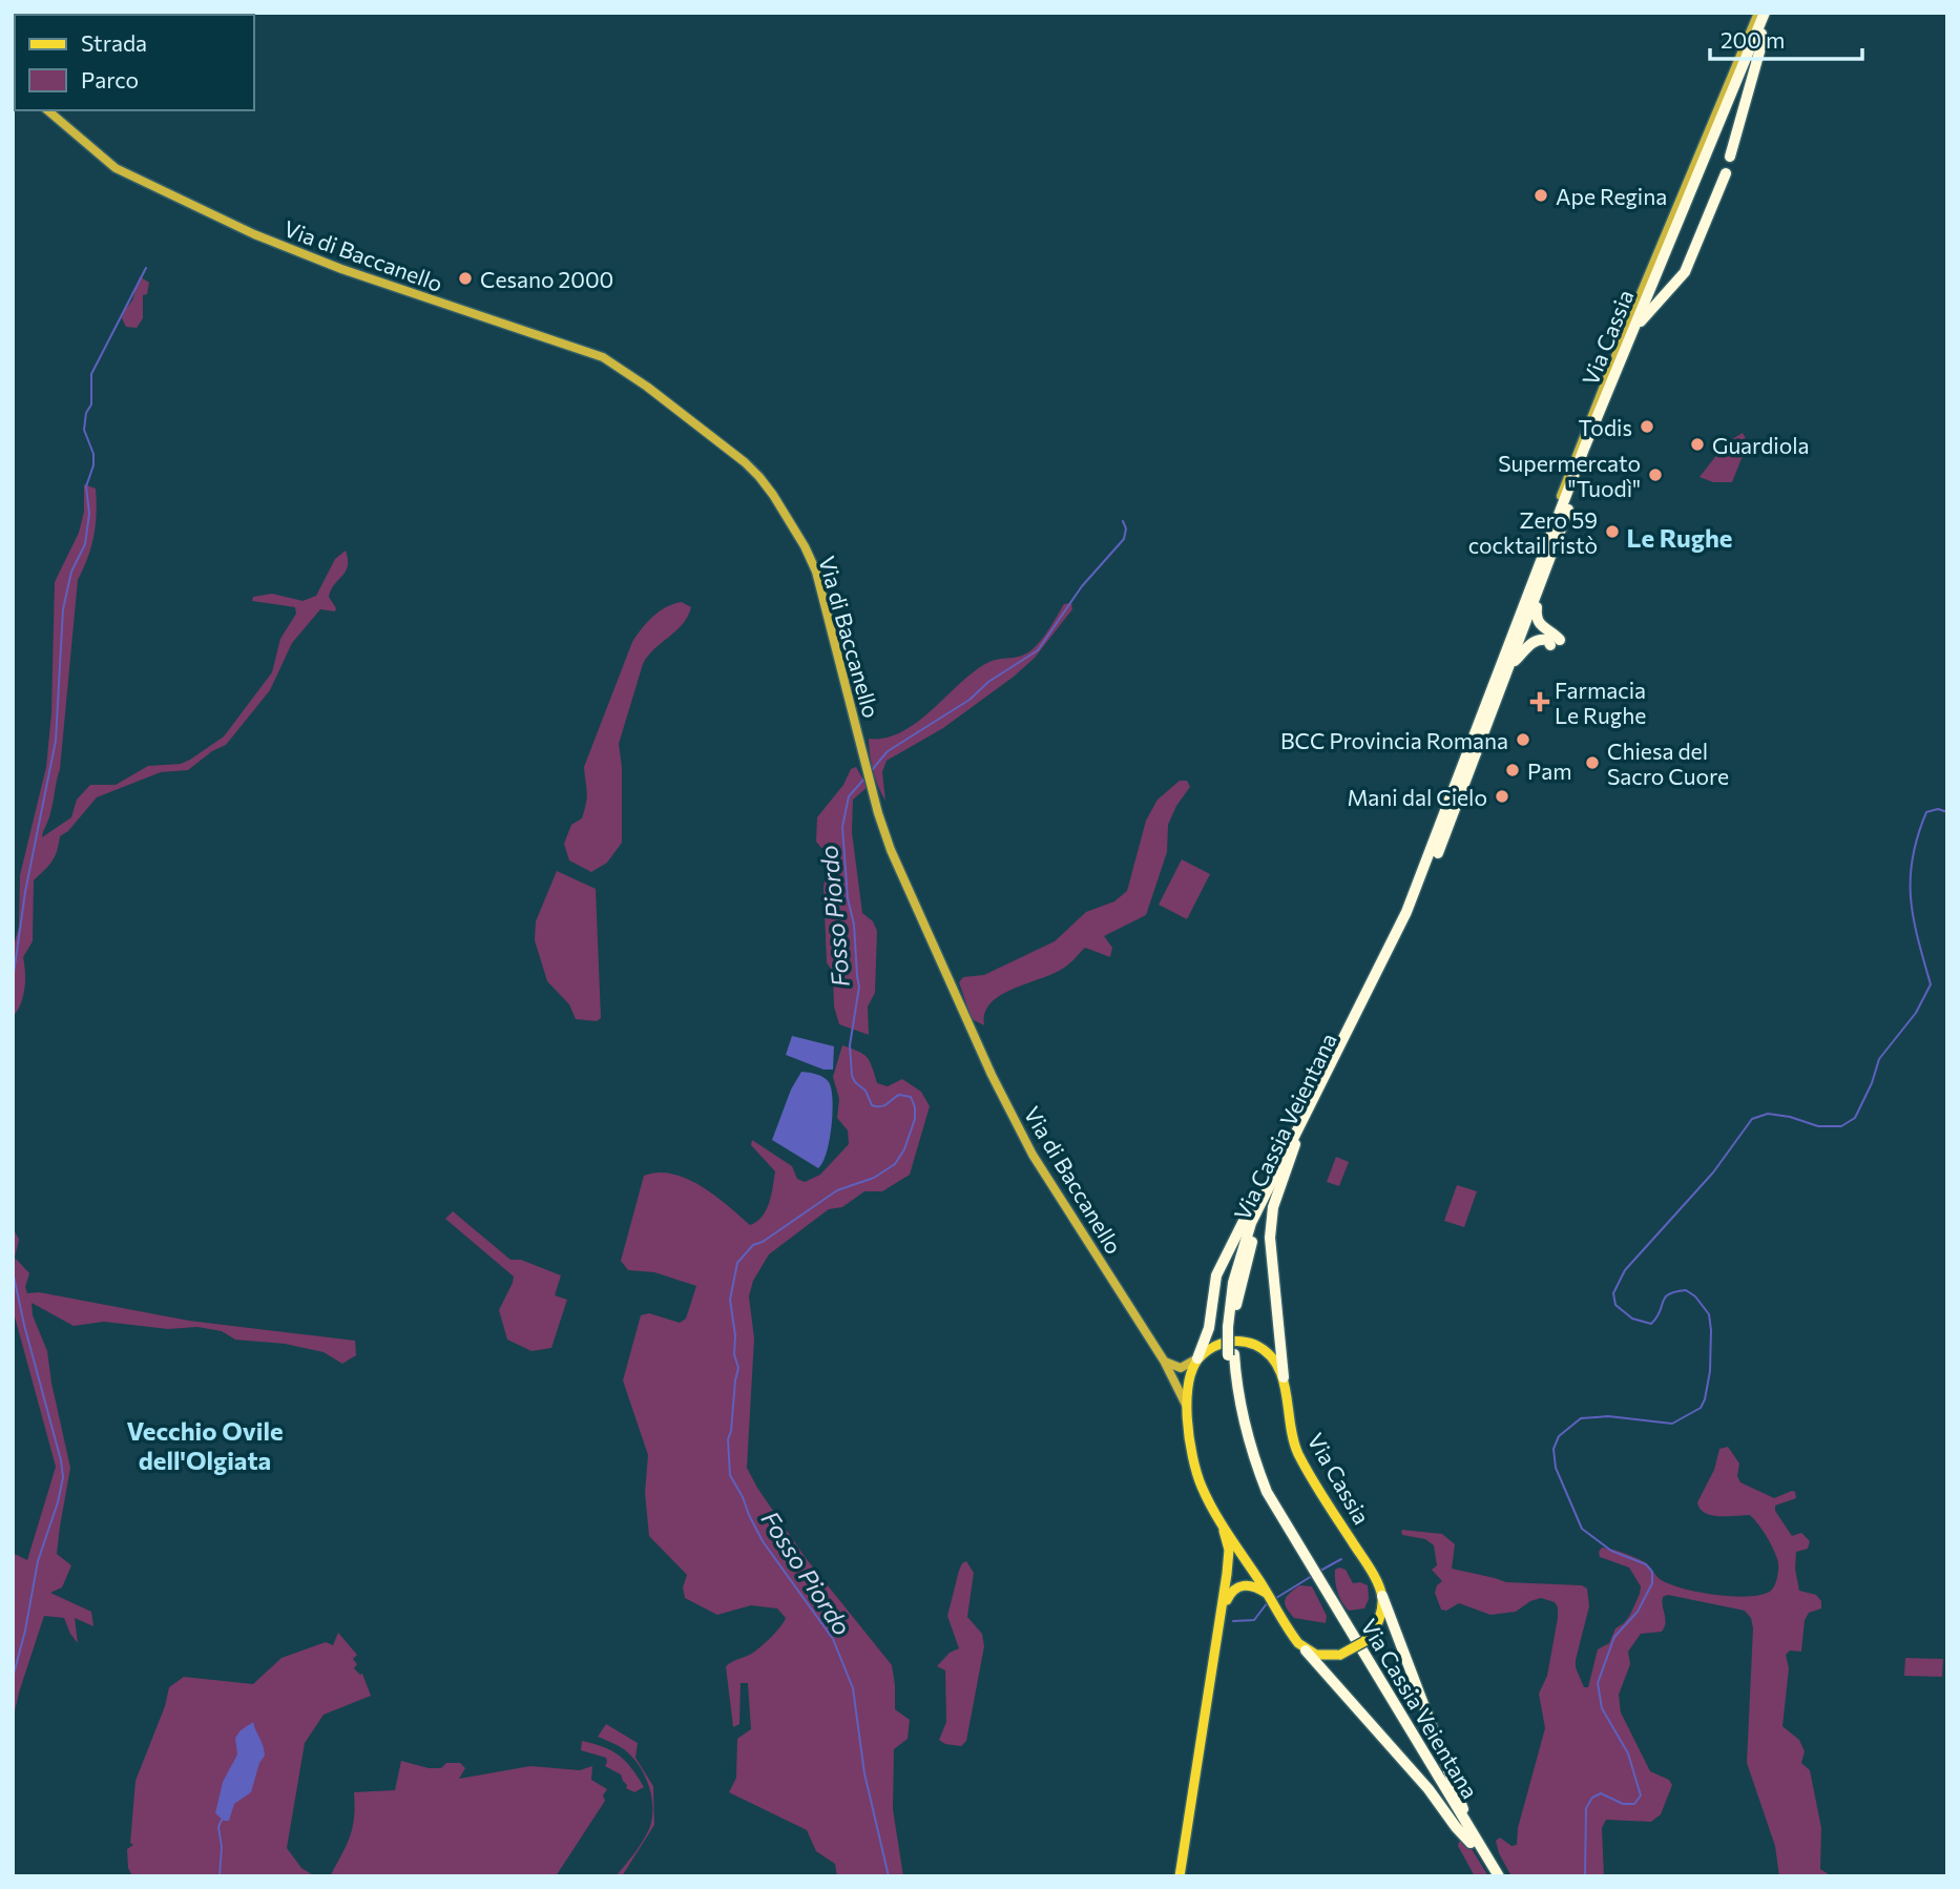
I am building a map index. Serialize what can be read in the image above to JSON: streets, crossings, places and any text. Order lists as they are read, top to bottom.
{
  "streets": {
    "highway": ["Via Cassia", "Via Cassia Veientana"],
    "street": ["Via di Baccanello"]
  },
  "crossings": [
    ["Via Cassia", "Via Cassia Veientana"]
  ],
  "districts": ["Le Rughe", "Vecchio Ovile dell'Olgiata"],
  "water": ["Fosso Piordo"],
  "places": {
    "other": [
      "Ape Regina",
      "Cesano 2000",
      "Todis",
      "Guardiola",
      "Supermercato \"Tuodì\"",
      "Zero 59 cocktail ristò",
      "BCC Provincia Romana",
      "Chiesa del Sacro Cuore",
      "Pam",
      "Mani dal Cielo"
    ],
    "health": ["Farmacia Le Rughe"]
  },
  "legend": ["Strada", "Parco"],
  "scale_bar": "200 m"
}
